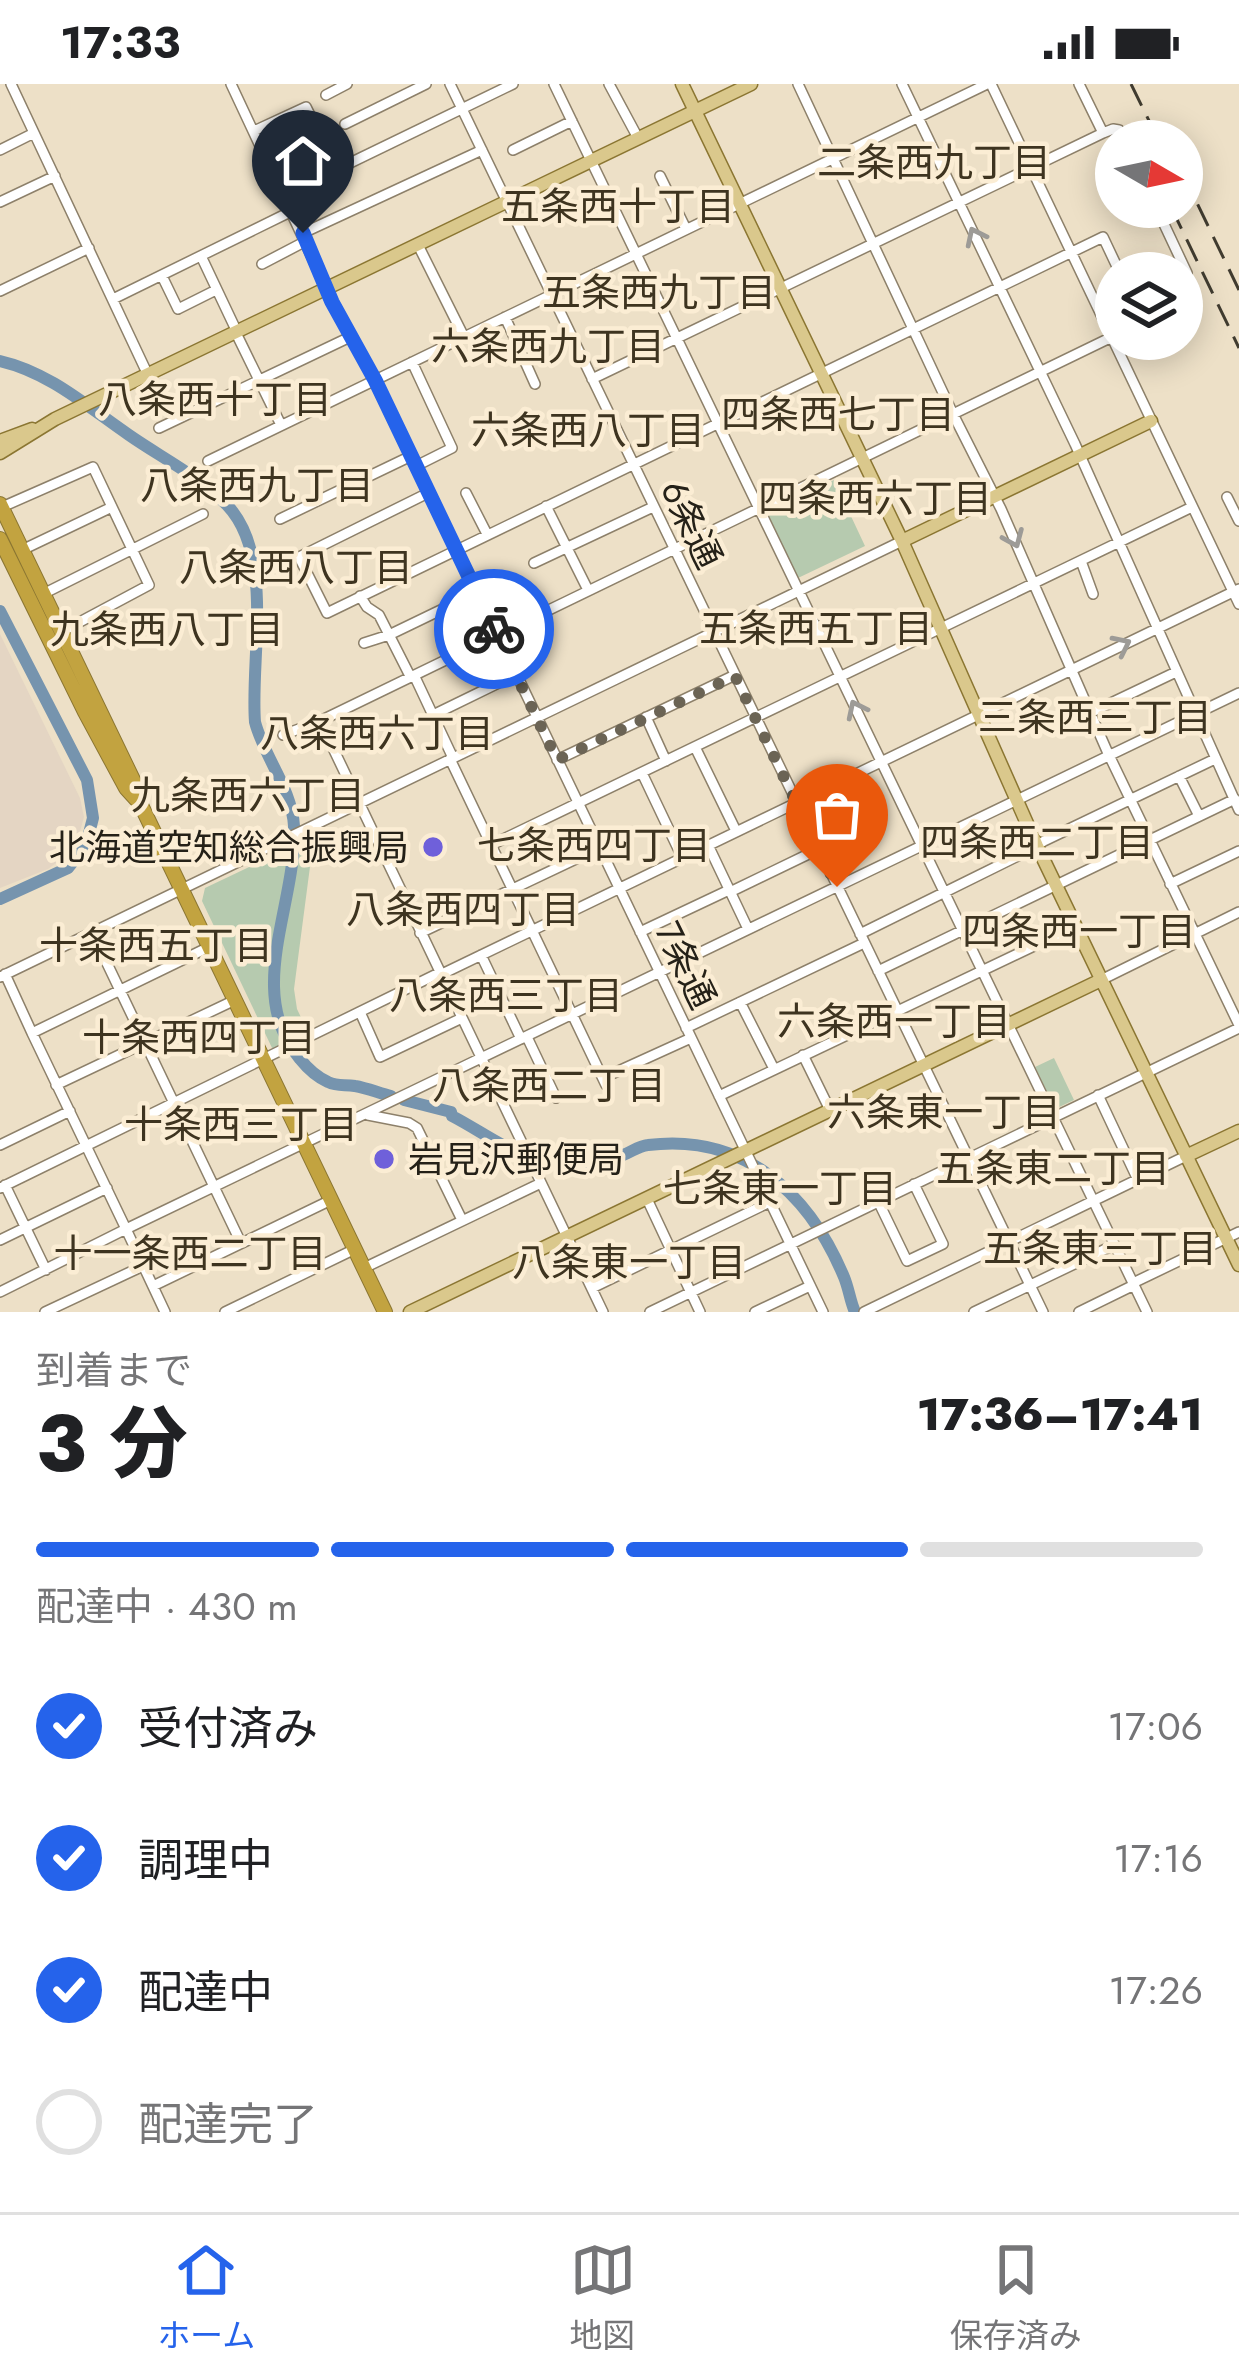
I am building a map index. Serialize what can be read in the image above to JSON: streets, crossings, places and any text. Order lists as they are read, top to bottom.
{
  "streets": {
    "street": ["6条通", "7条通"]
  },
  "districts": [
    "二条西九丁目",
    "五条西十丁目",
    "五条西九丁目",
    "六条西九丁目",
    "八条西十丁目",
    "四条西七丁目",
    "六条西八丁目",
    "八条西九丁目",
    "四条西六丁目",
    "八条西八丁目",
    "五条西五丁目",
    "九条西八丁目",
    "三条西三丁目",
    "八条西六丁目",
    "九条西六丁目",
    "四条西二丁目",
    "七条西四丁目",
    "八条西四丁目",
    "四条西一丁目",
    "十条西五丁目",
    "八条西三丁目",
    "六条西一丁目",
    "十条西四丁目",
    "八条西二丁目",
    "六条東一丁目",
    "十条西三丁目",
    "五条東二丁目",
    "七条東一丁目",
    "五条東三丁目",
    "十一条西二丁目",
    "八条東一丁目"
  ],
  "places": ["北海道空知総合振興局", "岩見沢郵便局"],
  "north": "right",
  "page": {
    "status": "17:33",
    "heading": ["3 分", "到着まで", "17:36–17:41"],
    "bar": "配達中 · 430 m",
    "list": [
      ["受付済み", "17:06"],
      ["調理中", "17:16"],
      ["配達中", "17:26"],
      "配達完了"
    ],
    "tabs": ["ホーム", "地図", "保存済み"]
  }
}
